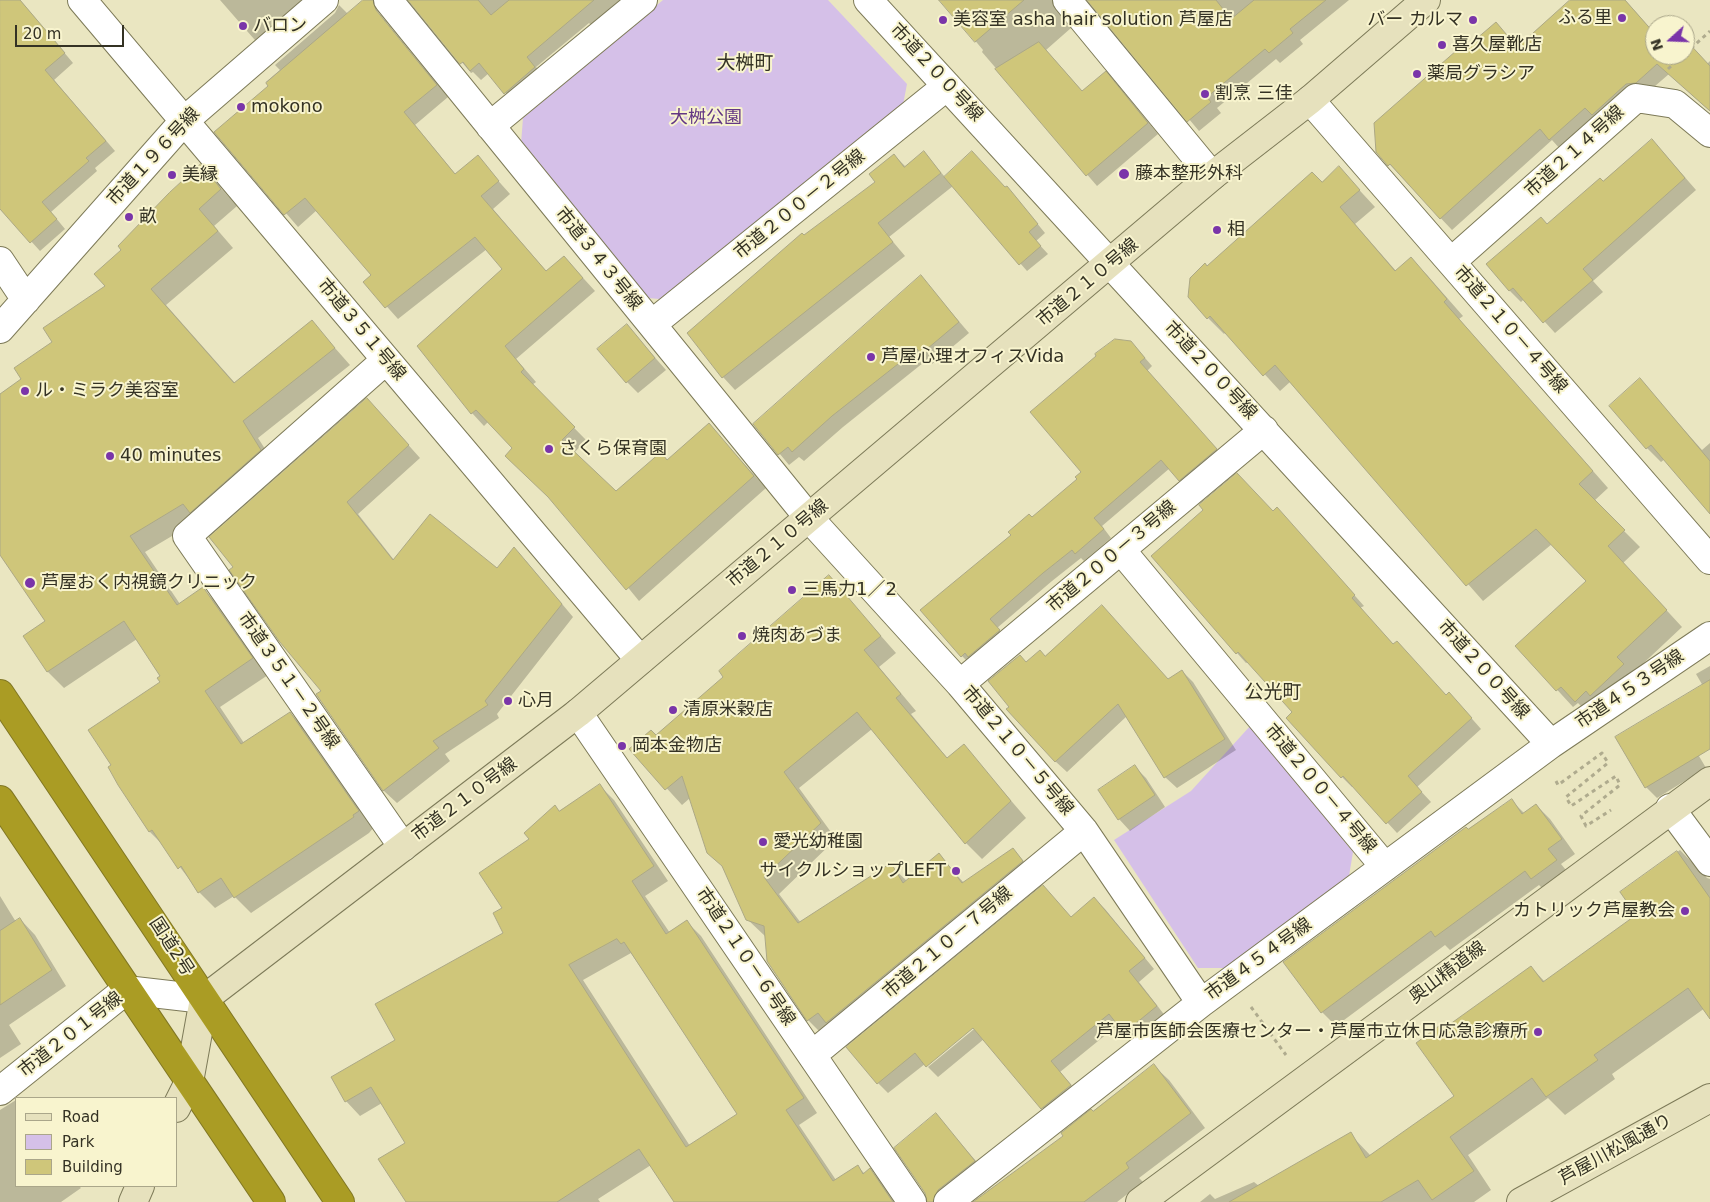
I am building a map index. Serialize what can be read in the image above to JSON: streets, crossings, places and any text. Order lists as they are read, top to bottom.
{
  "streets": {
    "highway": ["国道2号"],
    "street": [
      "市道２００号線",
      "市道２１４号線",
      "市道１９６号線",
      "市道２００－２号線",
      "市道３４３号線",
      "市道２１０号線",
      "市道３５１号線",
      "市道２１０－４号線",
      "市道２００－３号線",
      "市道３５１－２号線",
      "市道４５３号線",
      "市道２１０－５号線",
      "市道２００－４号線",
      "市道２１０－７号線",
      "市道２１０－６号線",
      "市道４５４号線",
      "奥山精道線",
      "市道２０１号線",
      "芦屋川松風通り"
    ]
  },
  "crossings": [
    ["市道２００号線", "市道２００－２号線"],
    ["市道２００号線", "市道２１０号線"],
    ["市道２００号線", "市道２００－３号線"],
    ["市道２００号線", "市道４５３号線"],
    ["市道２００号線", "市道４５４号線"],
    ["市道２１４号線", "市道２１０－４号線"],
    ["市道１９６号線", "市道３５１号線"],
    ["市道２００－２号線", "市道３４３号線"],
    ["市道３４３号線", "市道２１０号線"],
    ["市道３４３号線", "市道２１０－５号線"],
    ["市道２１０号線", "市道３５１号線"],
    ["市道２１０号線", "市道２１０－４号線"],
    ["市道２１０号線", "市道３５１－２号線"],
    ["市道２１０号線", "市道２１０－５号線"],
    ["市道２１０号線", "国道2号"],
    ["市道２１０号線", "市道２１０－６号線"],
    ["市道２１０号線", "市道２０１号線"],
    ["市道３５１号線", "市道３５１－２号線"],
    ["市道２００－３号線", "市道２１０－５号線"],
    ["市道２００－３号線", "市道２００－４号線"],
    ["市道４５３号線", "市道４５４号線"],
    ["市道２１０－５号線", "市道２１０－７号線"],
    ["市道２１０－５号線", "市道４５４号線"],
    ["市道２００－４号線", "市道４５４号線"],
    ["市道２１０－７号線", "市道２１０－６号線"],
    ["国道2号", "市道２０１号線"]
  ],
  "districts": ["大桝町", "公光町"],
  "parks": ["大桝公園"],
  "places": [
    "ふる里",
    "美容室 asha hair solution 芦屋店",
    "バー カルマ",
    "バロン",
    "喜久屋靴店",
    "薬局グラシア",
    "割烹 三佳",
    "mokono",
    "藤本整形外科",
    "美縁",
    "畝",
    "相",
    "芦屋心理オフィスVida",
    "ル・ミラク美容室",
    "さくら保育園",
    "40 minutes",
    "芦屋おく内視鏡クリニック",
    "三馬力1／2",
    "焼肉あづま",
    "心月",
    "清原米穀店",
    "岡本金物店",
    "愛光幼稚園",
    "サイクルショップLEFT",
    "カトリック芦屋教会",
    "芦屋市医師会医療センター・芦屋市立休日応急診療所"
  ],
  "legend": ["Road", "Park", "Building"],
  "scale_bar": "20 m",
  "north": "left"
}
